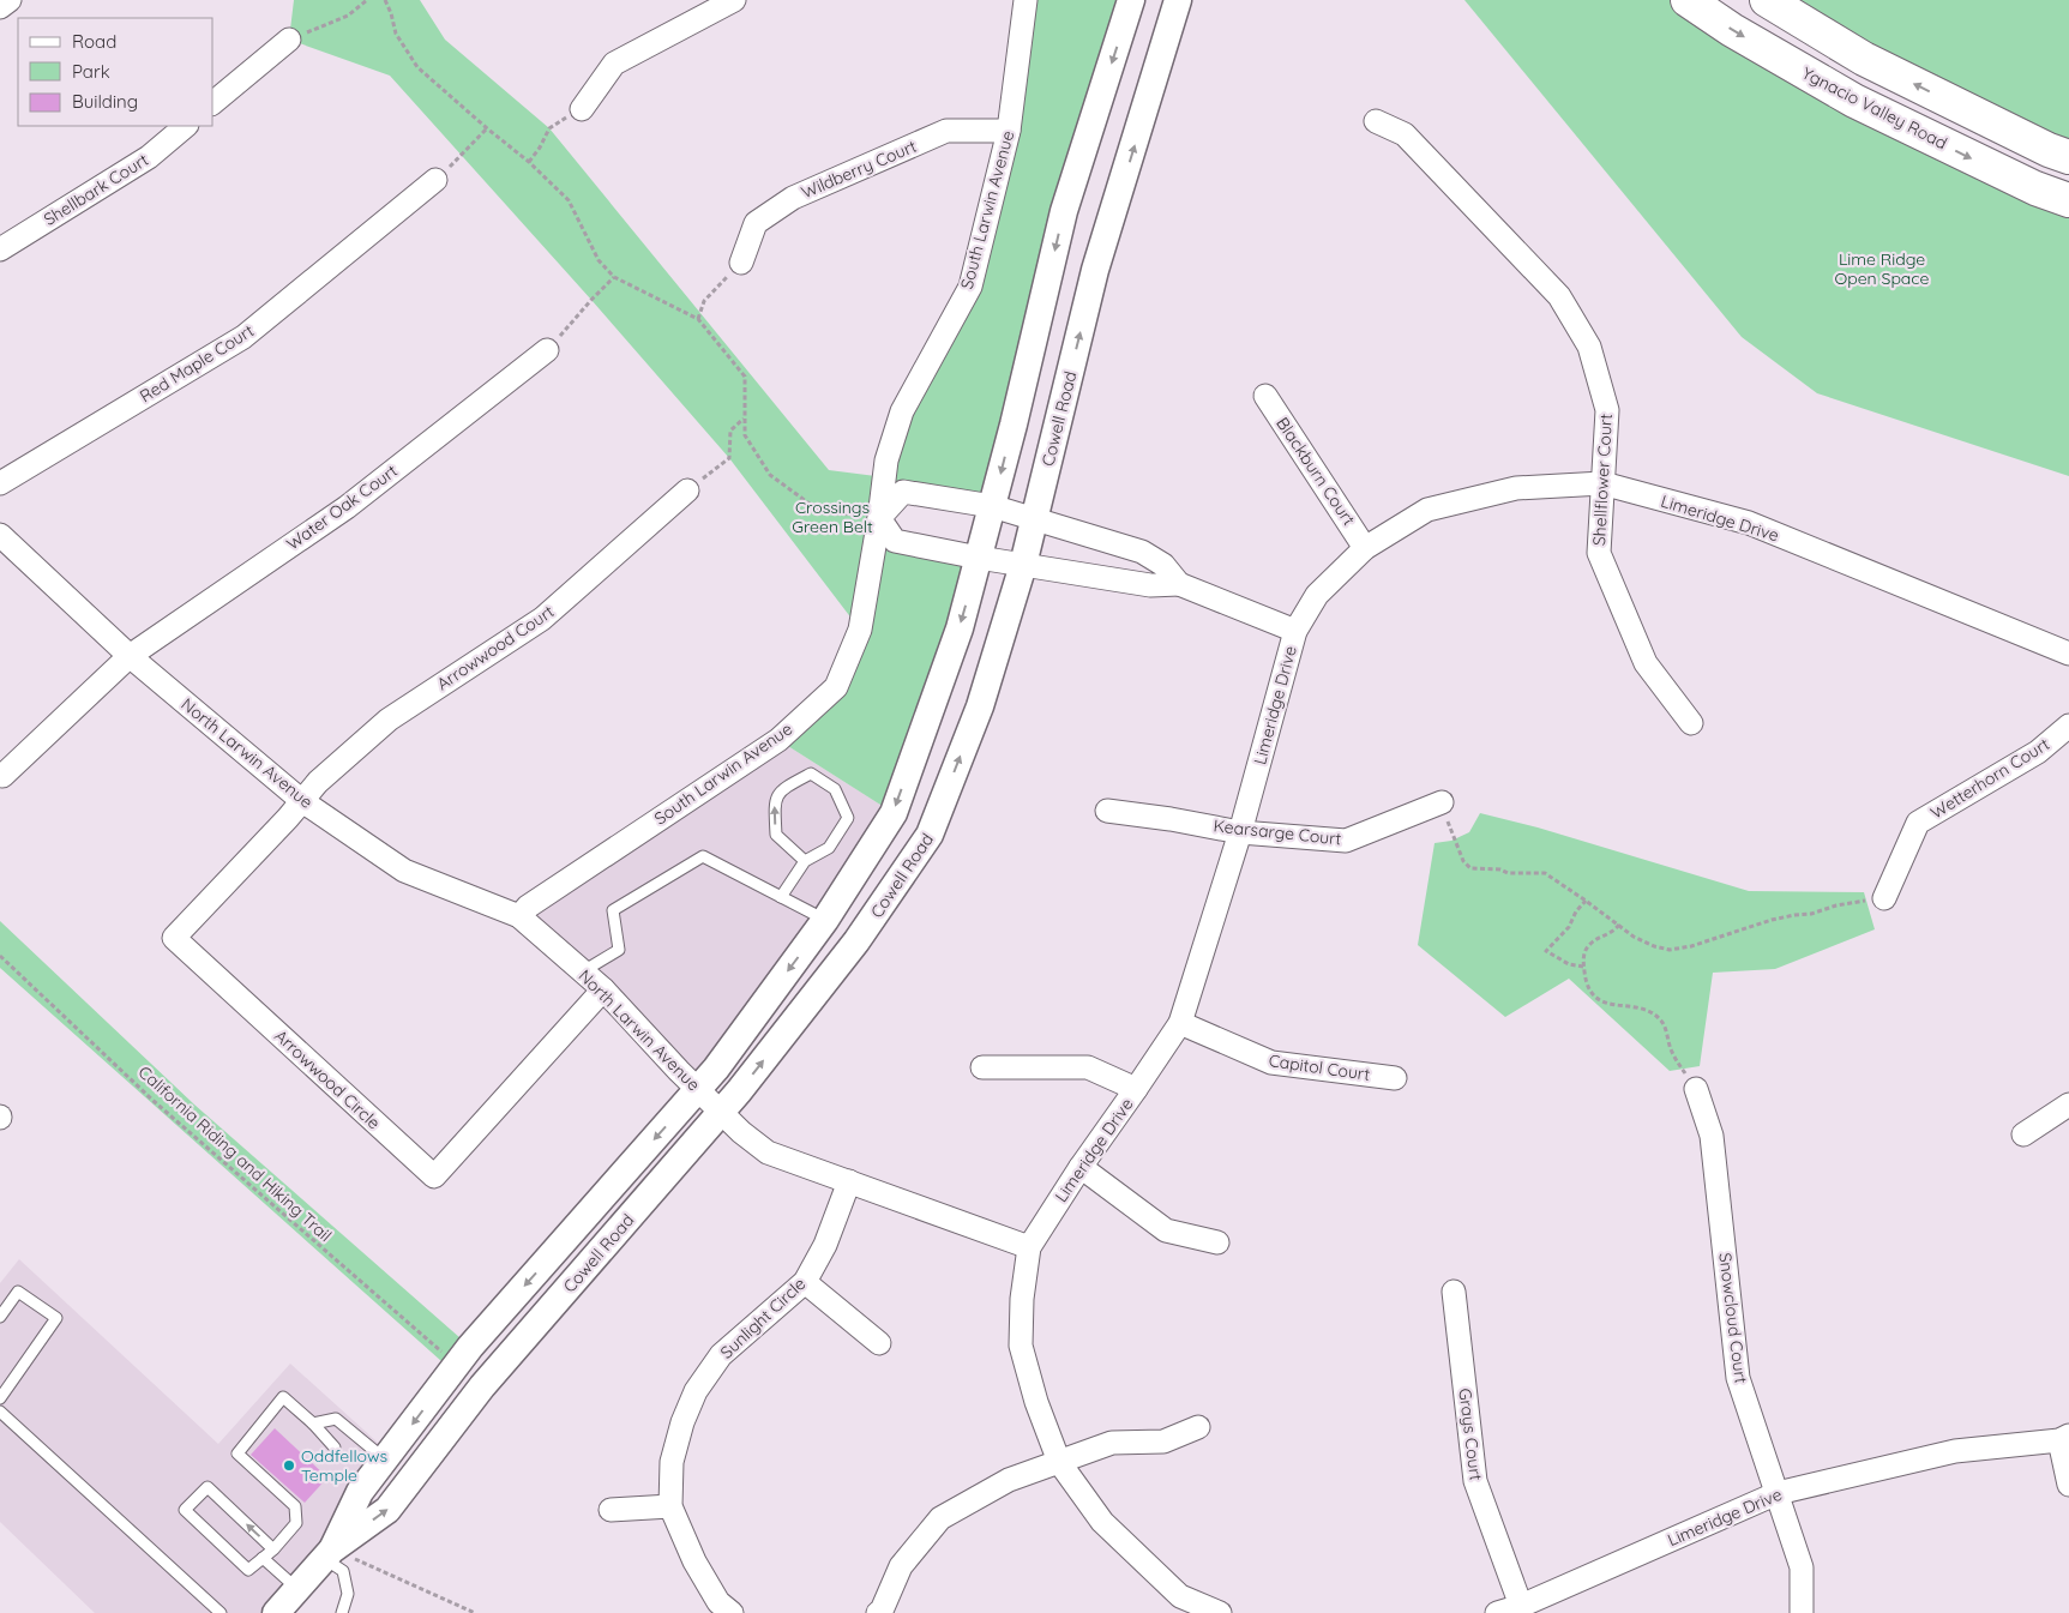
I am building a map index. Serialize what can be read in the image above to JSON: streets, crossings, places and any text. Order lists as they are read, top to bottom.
{
  "streets": {
    "highway": ["Ygnacio Valley Road"],
    "street": [
      "Wildberry Court",
      "Shellbark Court",
      "South Larwin Avenue",
      "Red Maple Court",
      "Cowell Road",
      "Blackburn Court",
      "Shellflower Court",
      "Water Oak Court",
      "Limeridge Drive",
      "Arrowwood Court",
      "North Larwin Avenue",
      "Wetterhorn Court",
      "Kearsarge Court",
      "Capitol Court",
      "Arrowwood Circle",
      "Sunlight Circle",
      "Snowcloud Court",
      "Grays Court"
    ],
    "path": ["California Riding and Hiking Trail"]
  },
  "crossings": [
    ["Wildberry Court", "South Larwin Avenue"],
    ["South Larwin Avenue", "Limeridge Drive"],
    ["South Larwin Avenue", "North Larwin Avenue"],
    ["Cowell Road", "Limeridge Drive"],
    ["Cowell Road", "North Larwin Avenue"],
    ["Cowell Road", "California Riding and Hiking Trail"],
    ["Blackburn Court", "Limeridge Drive"],
    ["Shellflower Court", "Limeridge Drive"],
    ["Water Oak Court", "North Larwin Avenue"],
    ["Limeridge Drive", "North Larwin Avenue"],
    ["Limeridge Drive", "Kearsarge Court"],
    ["Limeridge Drive", "Capitol Court"],
    ["Limeridge Drive", "Snowcloud Court"],
    ["Limeridge Drive", "Grays Court"],
    ["Arrowwood Court", "North Larwin Avenue"],
    ["Arrowwood Court", "Arrowwood Circle"],
    ["North Larwin Avenue", "Arrowwood Circle"],
    ["North Larwin Avenue", "Sunlight Circle"]
  ],
  "parks": ["Lime Ridge Open Space", "Crossings Green Belt"],
  "places": ["Oddfellows Temple"],
  "legend": ["Road", "Park", "Building"]
}
